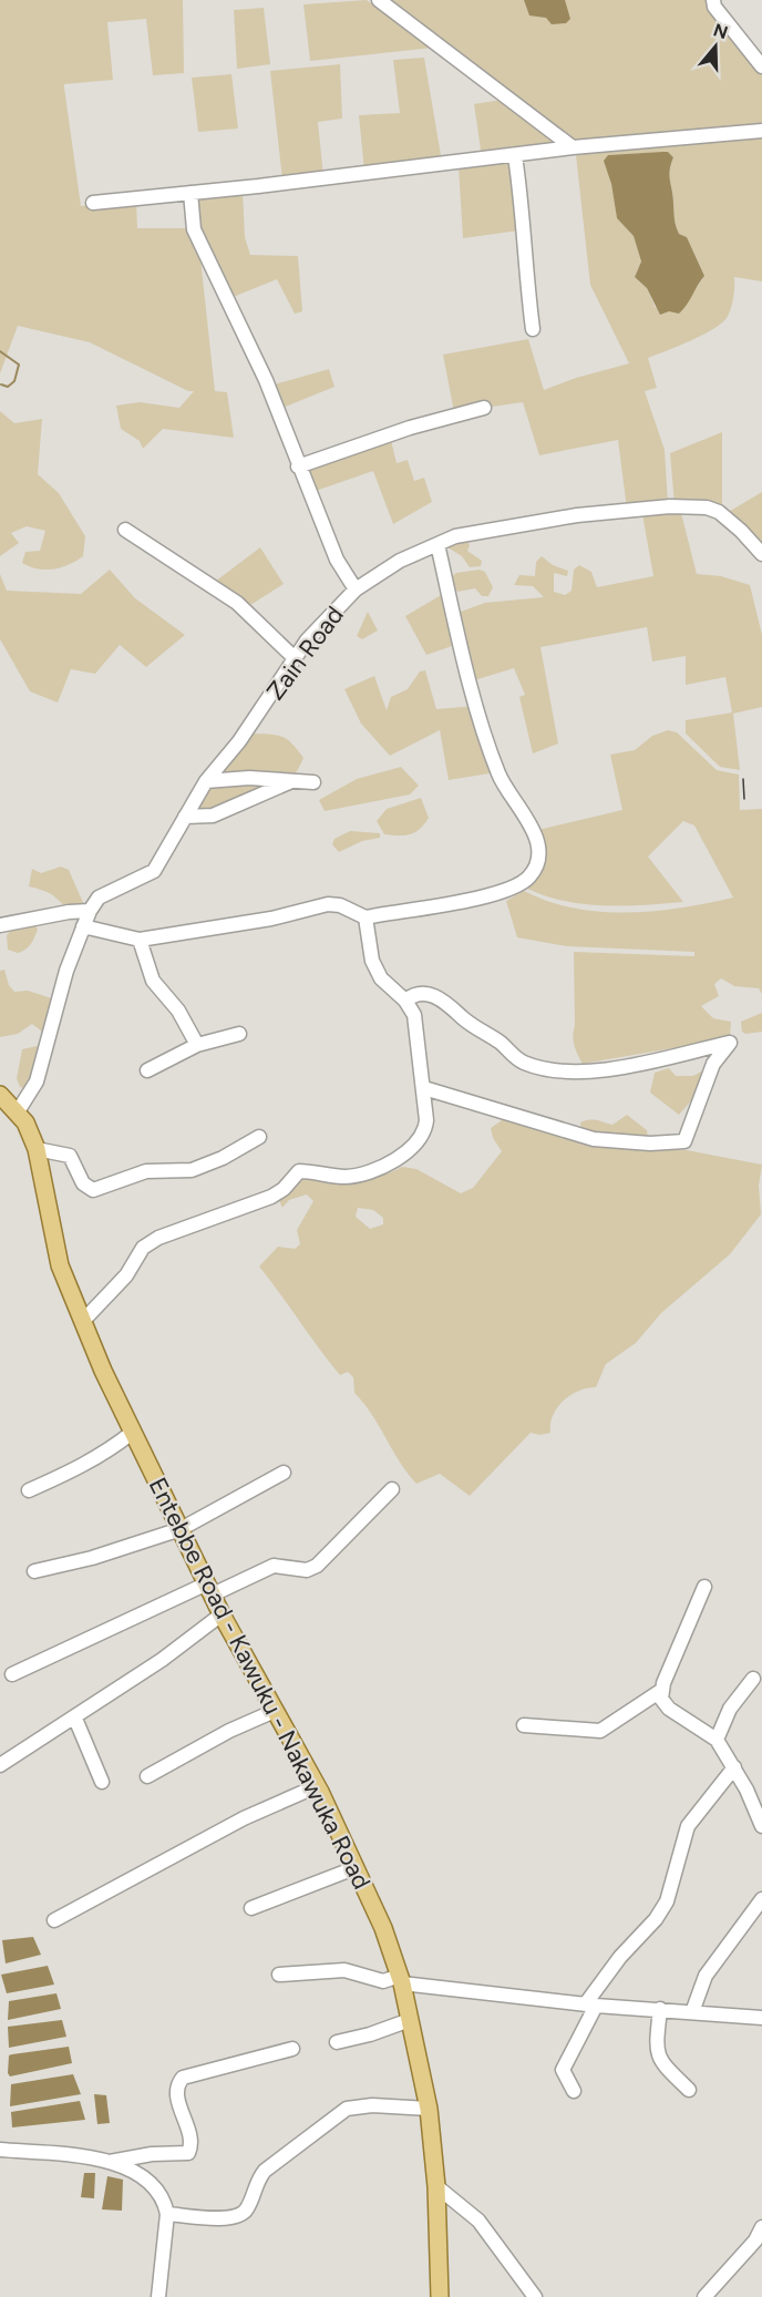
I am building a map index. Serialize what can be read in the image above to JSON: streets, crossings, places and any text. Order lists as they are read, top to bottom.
{
  "streets": {
    "main road": ["Entebbe Road - Kawuku - Nakawuka Road"],
    "street": ["Zain Road"]
  },
  "crossings": [
    ["Zain Road", "Entebbe Road - Kawuku - Nakawuka Road"]
  ],
  "north": "top"
}
